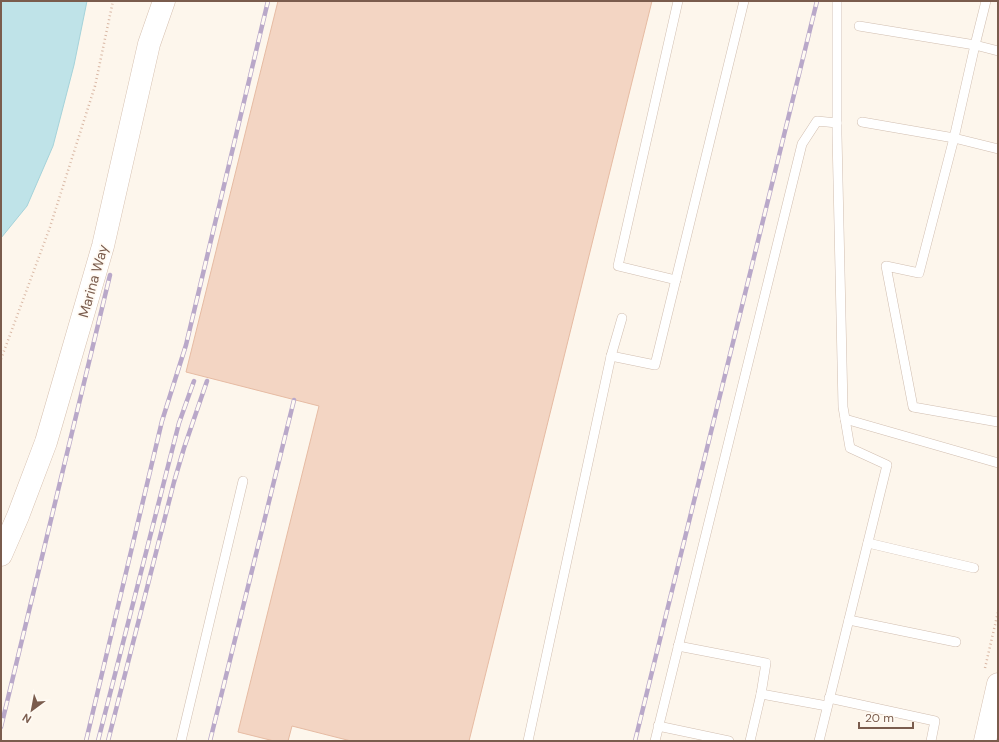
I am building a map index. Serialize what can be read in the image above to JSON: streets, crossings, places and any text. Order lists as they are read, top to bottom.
{
  "streets": {
    "street": ["Marina Way"]
  },
  "scale_bar": "20 m",
  "north": "bottom left"
}
